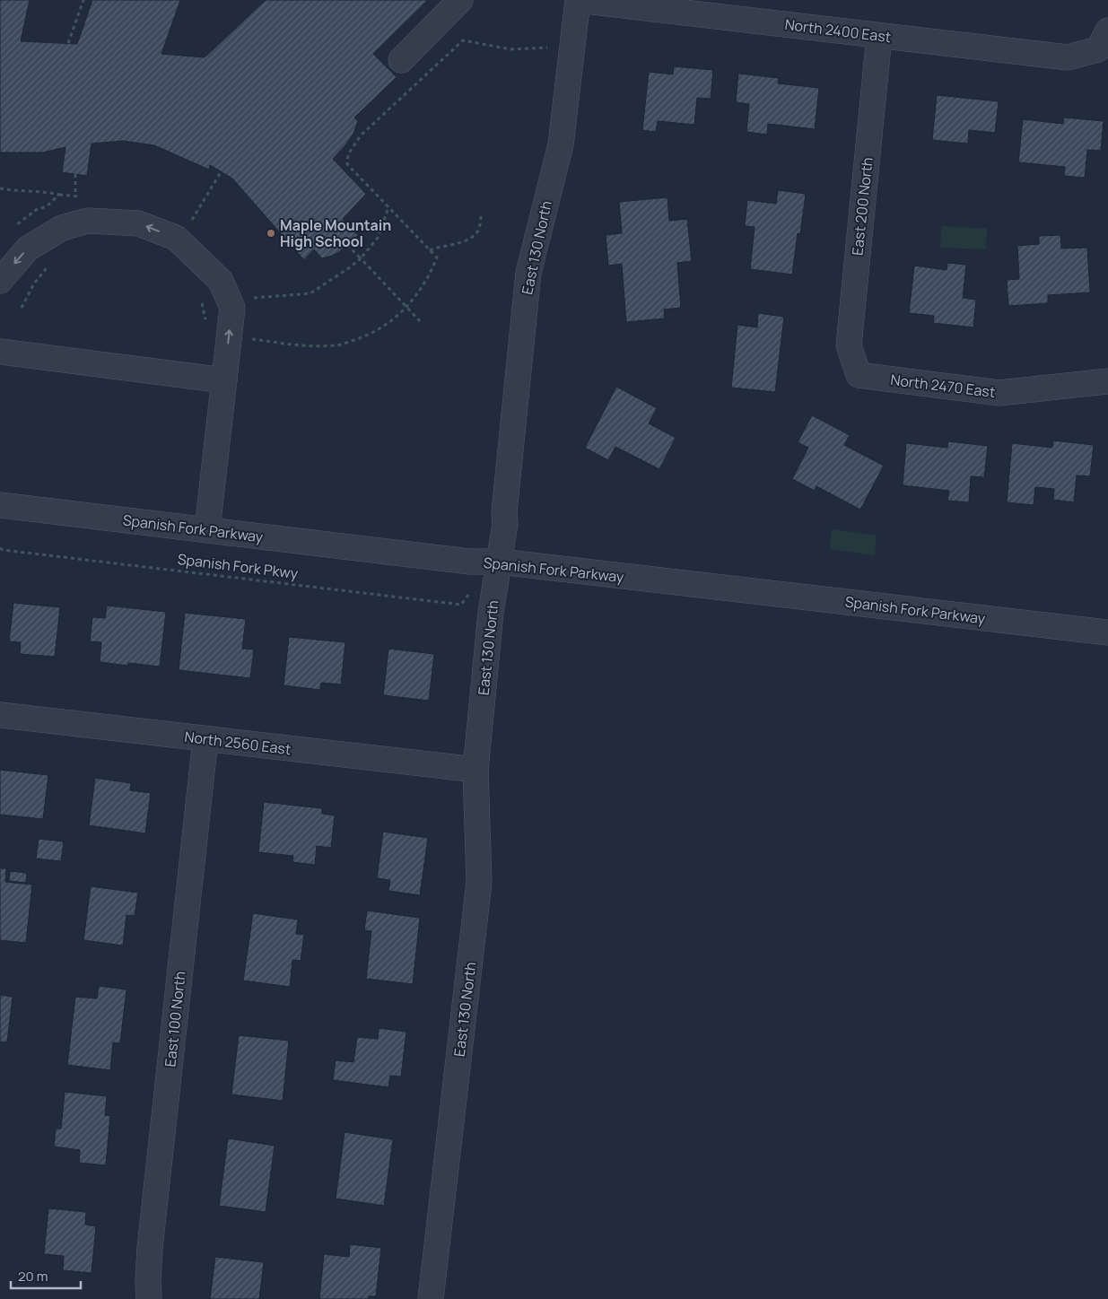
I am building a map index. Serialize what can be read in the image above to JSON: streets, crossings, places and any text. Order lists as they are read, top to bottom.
{
  "streets": {
    "street": [
      "North 2400 East",
      "East 200 North",
      "East 130 North",
      "North 2470 East",
      "Spanish Fork Parkway",
      "North 2560 East",
      "East 100 North"
    ],
    "path": ["Spanish Fork Pkwy"]
  },
  "crossings": [
    ["North 2400 East", "East 200 North"],
    ["North 2400 East", "East 130 North"],
    ["East 200 North", "North 2470 East"],
    ["East 130 North", "Spanish Fork Parkway"],
    ["East 130 North", "North 2560 East"],
    ["North 2560 East", "East 100 North"]
  ],
  "places": ["Maple Mountain High School"],
  "scale_bar": "20 m"
}
